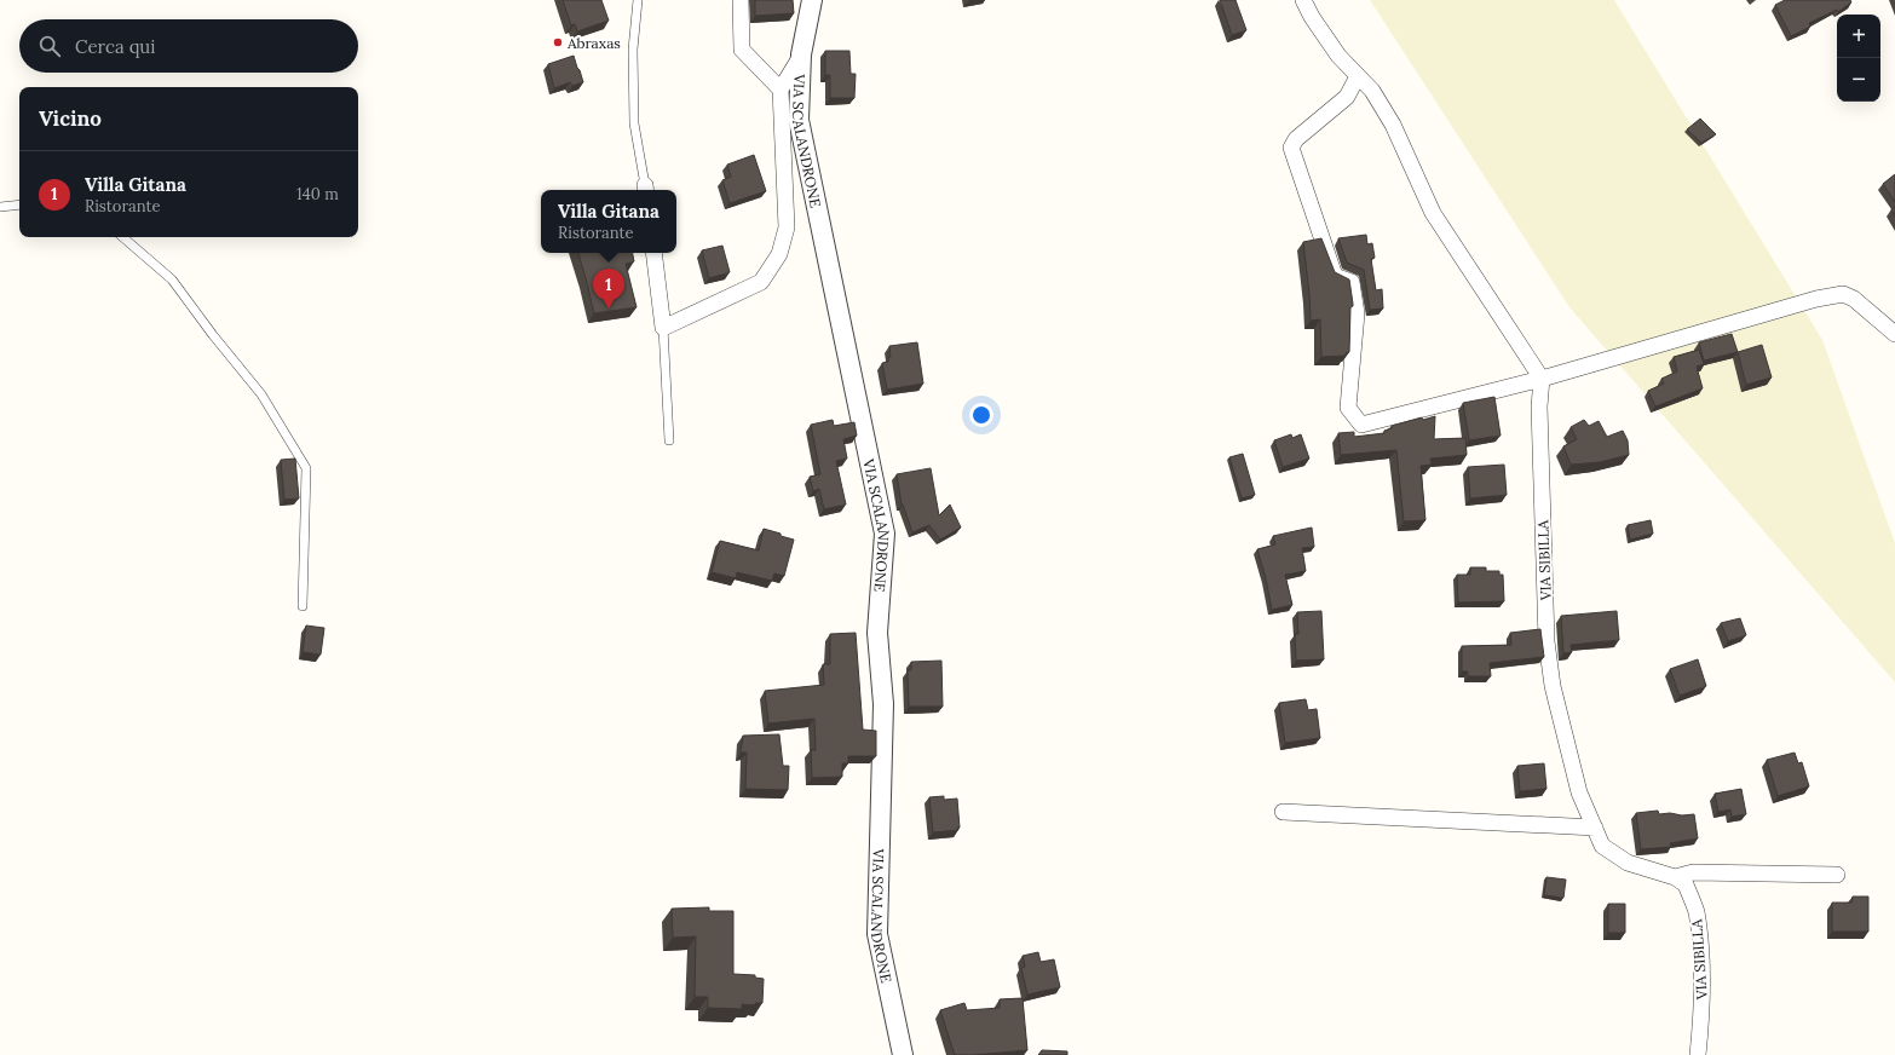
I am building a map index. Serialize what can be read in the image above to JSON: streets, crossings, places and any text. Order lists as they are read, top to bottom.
{
  "streets": {
    "street": ["VIA SCALANDRONE", "VIA SIBILLA"]
  },
  "places": ["Abraxas"],
  "page": {
    "map_buttons": ["+", "−"],
    "search": "Cerca qui",
    "heading": "Vicino",
    "list": [
      {
        "mark": "1",
        "name": "Villa Gitana",
        "note": "Ristorante",
        "value": "140 m"
      }
    ],
    "popup": ["Villa Gitana", "Ristorante"],
    "pins": "1"
  }
}
